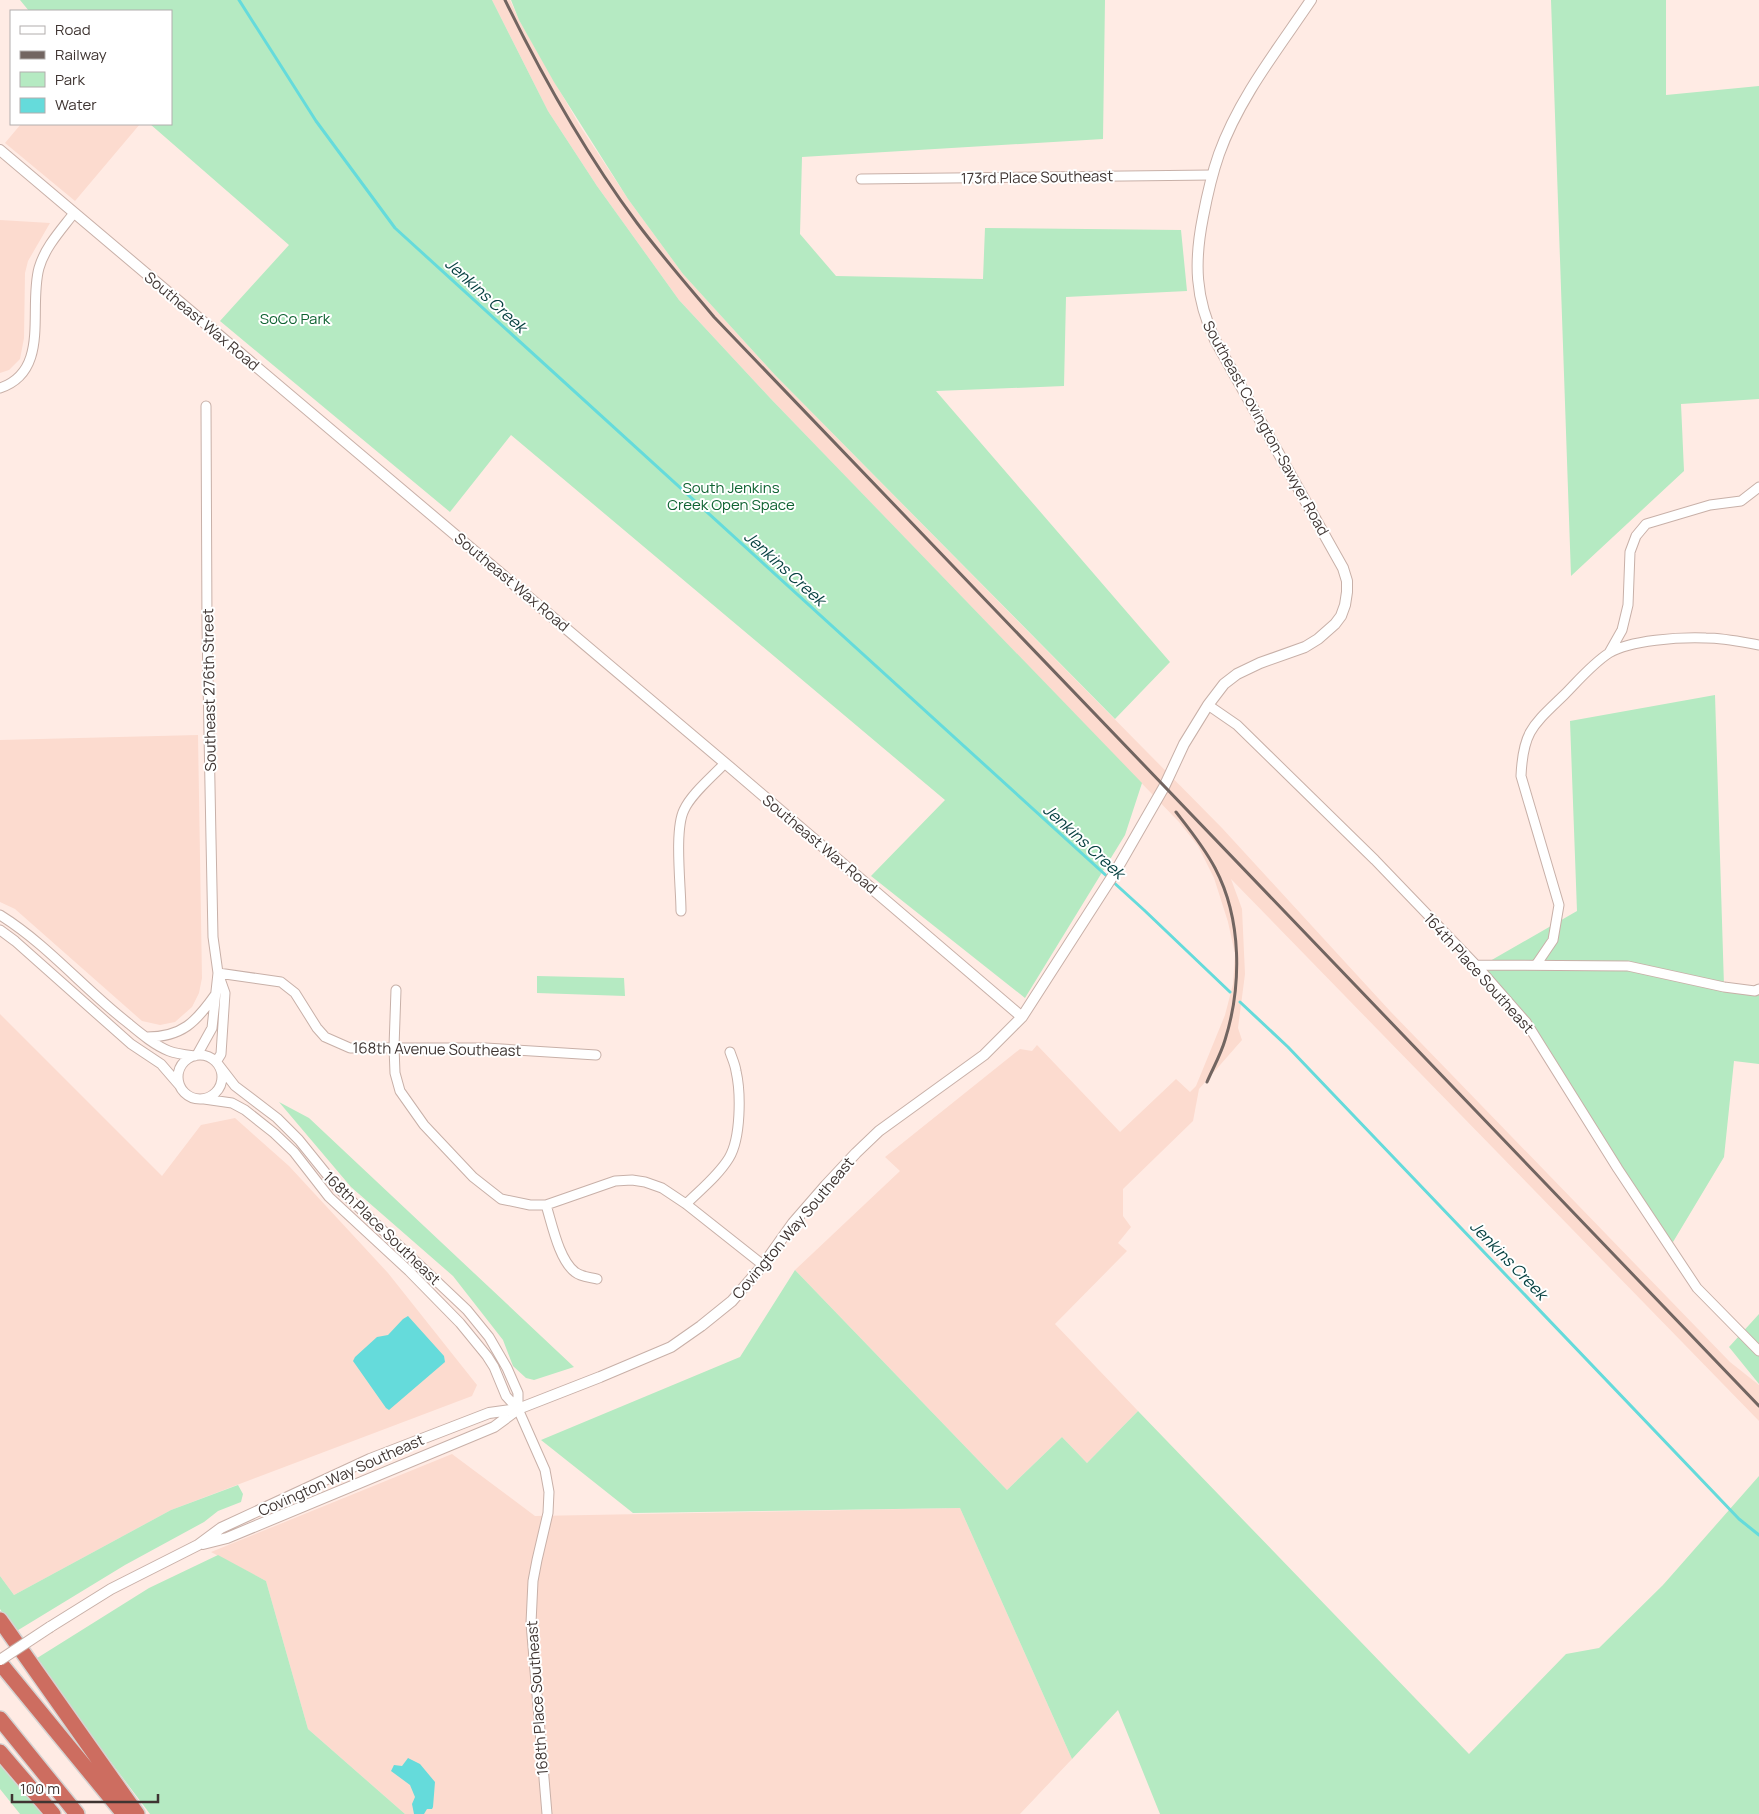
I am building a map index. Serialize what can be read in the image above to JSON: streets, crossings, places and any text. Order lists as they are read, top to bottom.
{
  "streets": {
    "street": [
      "173rd Place Southeast",
      "Southeast Wax Road",
      "Southeast Covington-Sawyer Road",
      "Southeast 276th Street",
      "164th Place Southeast",
      "168th Avenue Southeast",
      "168th Place Southeast",
      "Covington Way Southeast"
    ]
  },
  "crossings": [
    ["173rd Place Southeast", "Southeast Covington-Sawyer Road"],
    ["Southeast Wax Road", "Covington Way Southeast"],
    ["Southeast Covington-Sawyer Road", "Covington Way Southeast"],
    ["Southeast 276th Street", "168th Avenue Southeast"],
    ["Southeast 276th Street", "168th Place Southeast"],
    ["164th Place Southeast", "Covington Way Southeast"],
    ["168th Place Southeast", "Covington Way Southeast"]
  ],
  "water": ["Jenkins Creek"],
  "parks": ["SoCo Park", "South Jenkins Creek Open Space"],
  "legend": [
    "Road",
    "Railway",
    "Park",
    "Water"
  ],
  "scale_bar": "100 m"
}
